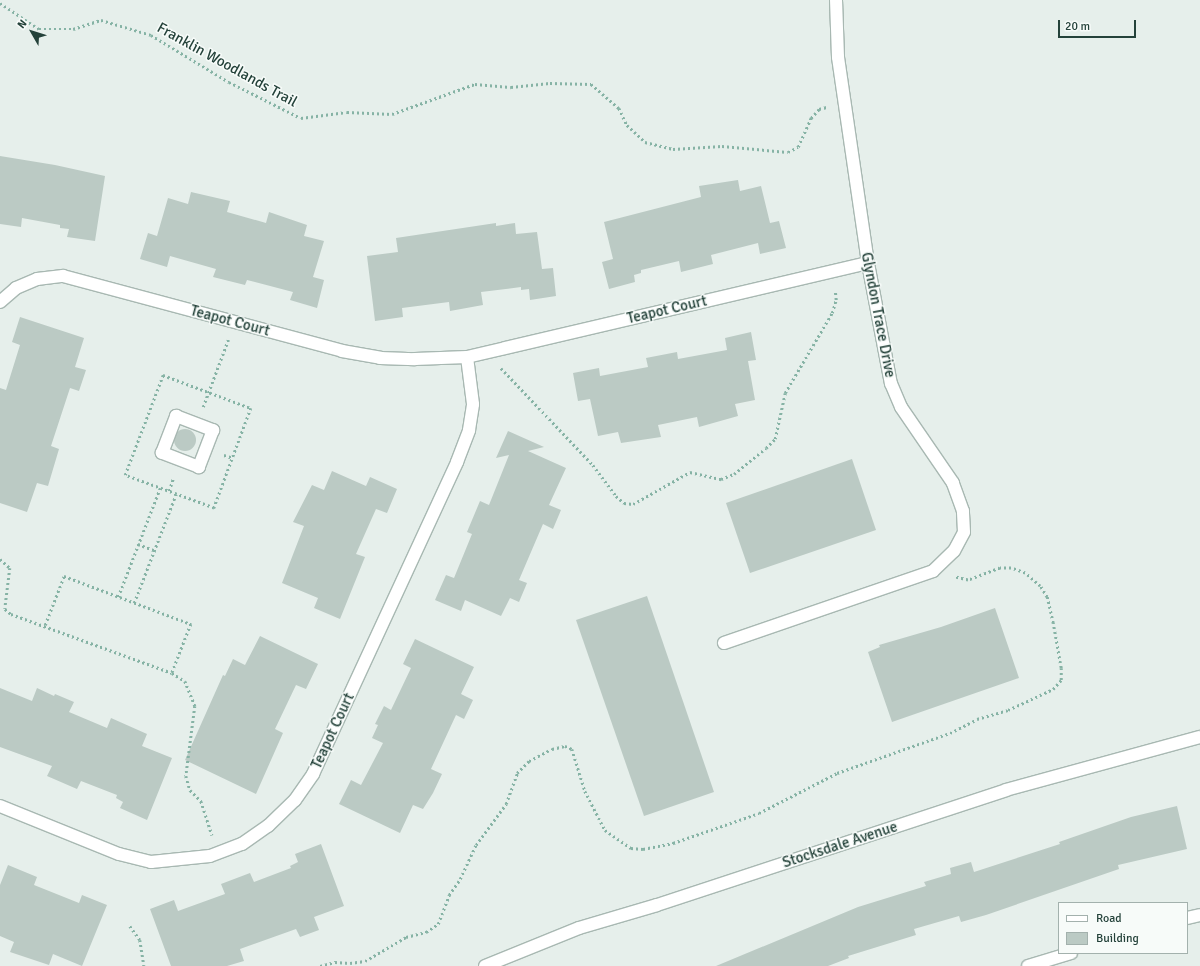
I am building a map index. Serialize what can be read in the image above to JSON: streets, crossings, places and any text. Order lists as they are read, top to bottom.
{
  "streets": {
    "street": ["Teapot Court", "Glyndon Trace Drive", "Stocksdale Avenue"],
    "path": ["Franklin Woodlands Trail"]
  },
  "crossings": [
    ["Franklin Woodlands Trail", "Glyndon Trace Drive"],
    ["Teapot Court", "Glyndon Trace Drive"]
  ],
  "legend": ["Road", "Building"],
  "scale_bar": "20 m",
  "north": "top left"
}
